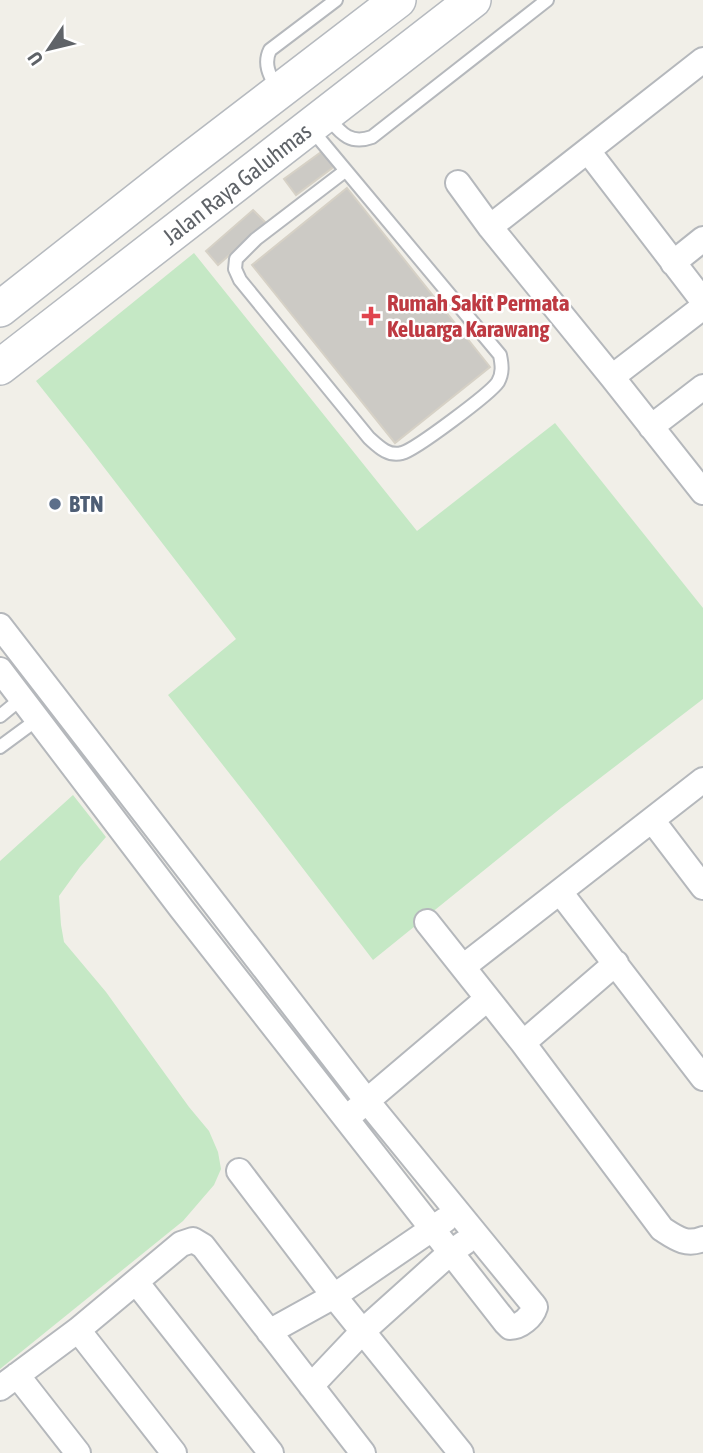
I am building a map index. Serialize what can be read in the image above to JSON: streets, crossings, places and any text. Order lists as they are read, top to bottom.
{
  "streets": {
    "main road": ["Jalan Raya Galuhmas"]
  },
  "places": {
    "health": ["Rumah Sakit Permata Keluarga Karawang"],
    "other": ["BTN"]
  },
  "north": "bottom left"
}
